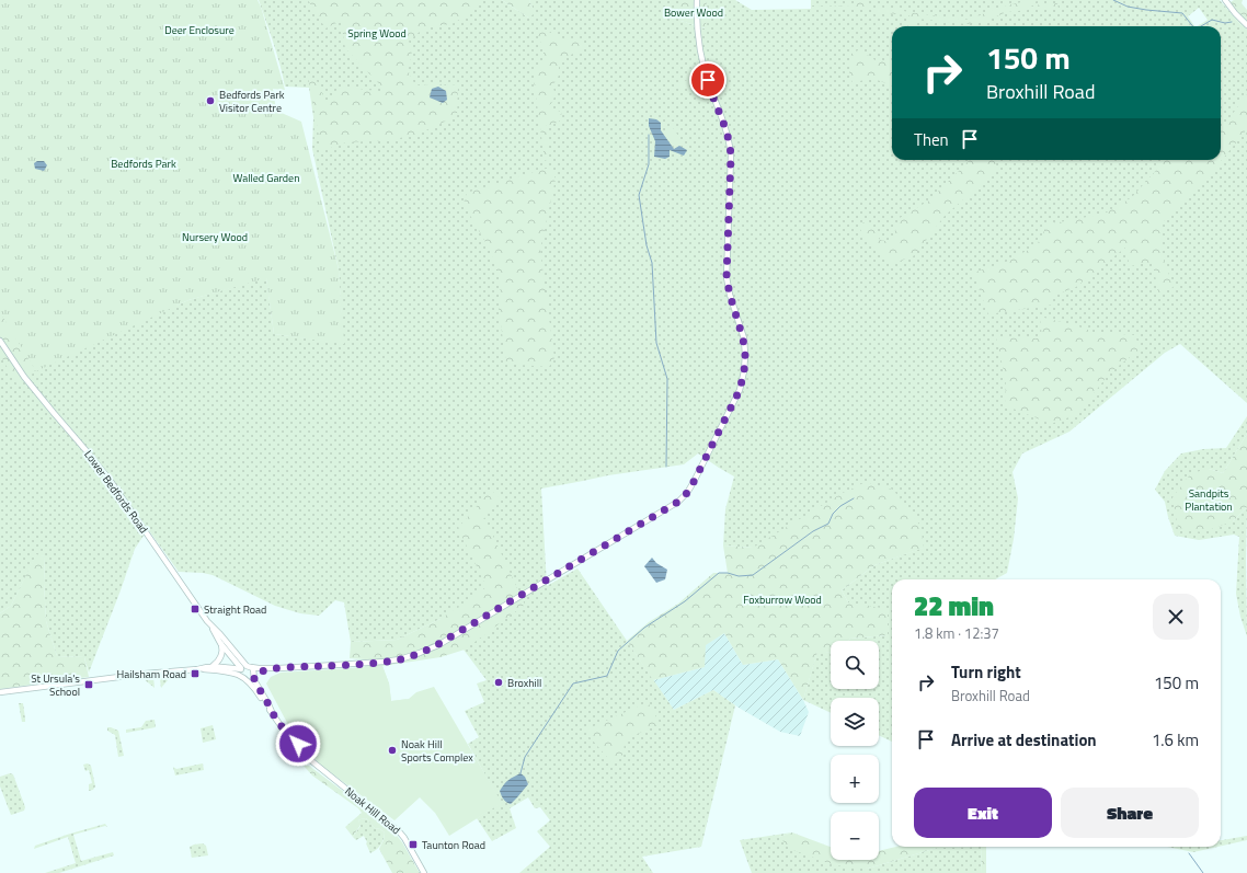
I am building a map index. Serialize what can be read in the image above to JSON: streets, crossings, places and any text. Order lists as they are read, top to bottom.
{
  "streets": {
    "street": ["Lower Bedfords Road", "Noak Hill Road"]
  },
  "crossings": [
    ["Lower Bedfords Road", "Noak Hill Road"]
  ],
  "parks": [
    "Bower Wood",
    "Deer Enclosure",
    "Spring Wood",
    "Bedfords Park",
    "Walled Garden",
    "Nursery Wood",
    "Sandpits Plantation",
    "Foxburrow Wood"
  ],
  "places": {
    "other": ["Bedfords Park Visitor Centre", "Broxhill", "Noak Hill Sports Complex"],
    "transit": [
      "Straight Road",
      "Hailsham Road",
      "St Ursula's School",
      "Taunton Road"
    ]
  },
  "page": {
    "turn": ["150 m", "Broxhill Road"],
    "then": "Then",
    "heading": ["22 min", "1.8 km · 12:37"],
    "map_buttons": ["+", "−"],
    "list": [
      {
        "name": "Turn right",
        "note": "Broxhill Road",
        "value": "150 m"
      },
      {
        "name": "Arrive at destination",
        "value": "1.6 km"
      }
    ],
    "buttons": ["Exit", "Share"]
  }
}
